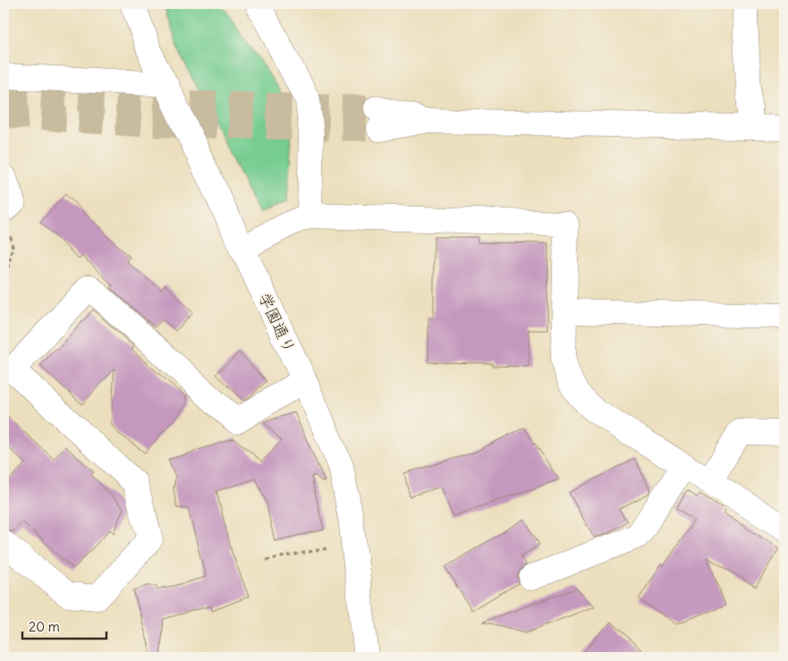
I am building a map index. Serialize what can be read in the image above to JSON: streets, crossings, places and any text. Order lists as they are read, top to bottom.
{
  "streets": {
    "street": ["学園通り"]
  },
  "scale_bar": "20 m"
}
